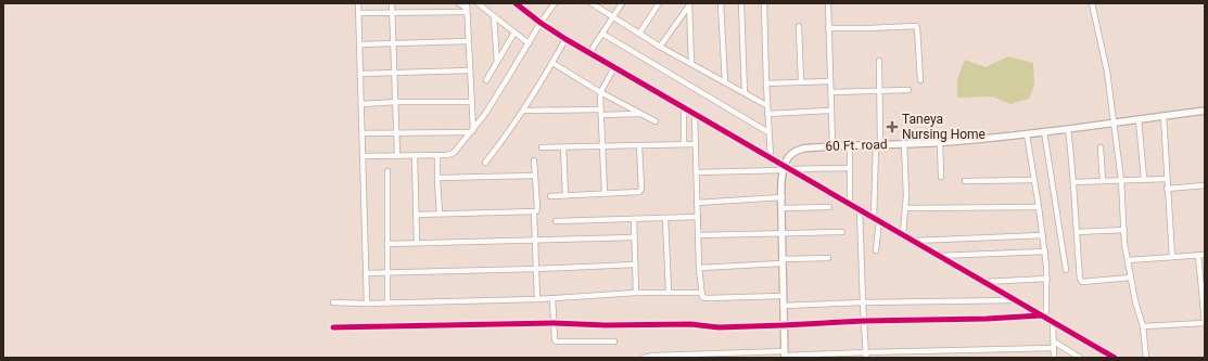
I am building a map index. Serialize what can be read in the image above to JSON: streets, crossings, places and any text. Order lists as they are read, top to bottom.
{
  "streets": {
    "street": ["60 Ft. road"]
  },
  "places": {
    "health": ["Taneya Nursing Home"]
  }
}
